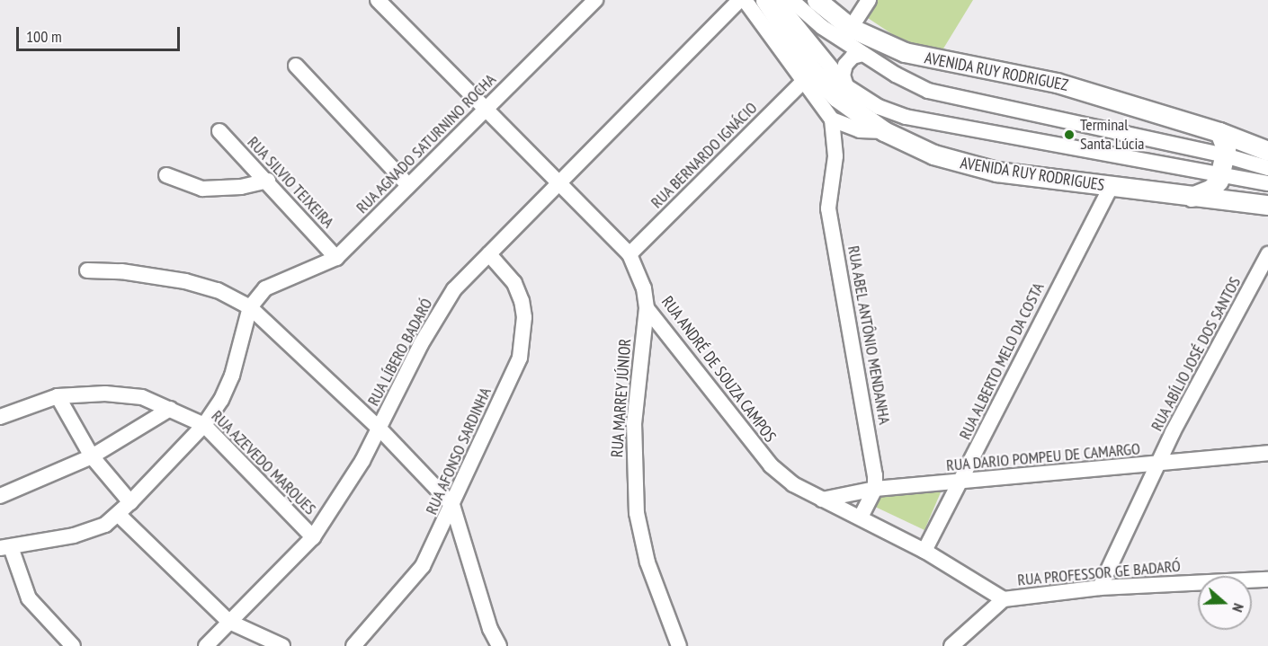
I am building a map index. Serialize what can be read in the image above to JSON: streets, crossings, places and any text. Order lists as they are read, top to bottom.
{
  "streets": {
    "main road": ["AVENIDA RUY RODRIGUEZ", "AVENIDA RUY RODRIGUES"],
    "street": [
      "RUA AGNADO SATURNINO ROCHA",
      "RUA BERNARDO IGNÁCIO",
      "RUA SILVIO TEIXEIRA",
      "RUA ABEL ANTÔNIO MENDANHA",
      "RUA LÍBERO BADARÓ",
      "RUA ABÍLIO JOSÉ DOS SANTOS",
      "RUA ALBERTO MELO DA COSTA",
      "RUA ANDRÉ DE SOUZA CAMPOS",
      "RUA MARREY JÚNIOR",
      "RUA AFONSO SARDINHA",
      "RUA DARIO POMPEU DE CAMARGO",
      "RUA AZEVEDO MARQUES",
      "RUA PROFESSOR GE BADARÓ"
    ]
  },
  "crossings": [
    ["RUA AGNADO SATURNINO ROCHA", "RUA SILVIO TEIXEIRA"],
    ["RUA AGNADO SATURNINO ROCHA", "RUA ANDRÉ DE SOUZA CAMPOS"],
    ["RUA BERNARDO IGNÁCIO", "RUA ANDRÉ DE SOUZA CAMPOS"],
    ["AVENIDA RUY RODRIGUES", "RUA ALBERTO MELO DA COSTA"],
    ["RUA ABEL ANTÔNIO MENDANHA", "RUA DARIO POMPEU DE CAMARGO"],
    ["RUA LÍBERO BADARÓ", "RUA ANDRÉ DE SOUZA CAMPOS"],
    ["RUA LÍBERO BADARÓ", "RUA AFONSO SARDINHA"],
    ["RUA LÍBERO BADARÓ", "RUA AZEVEDO MARQUES"],
    ["RUA ABÍLIO JOSÉ DOS SANTOS", "RUA DARIO POMPEU DE CAMARGO"],
    ["RUA ABÍLIO JOSÉ DOS SANTOS", "RUA PROFESSOR GE BADARÓ"],
    ["RUA ALBERTO MELO DA COSTA", "RUA ANDRÉ DE SOUZA CAMPOS"],
    ["RUA ALBERTO MELO DA COSTA", "RUA DARIO POMPEU DE CAMARGO"],
    ["RUA ANDRÉ DE SOUZA CAMPOS", "RUA MARREY JÚNIOR"],
    ["RUA ANDRÉ DE SOUZA CAMPOS", "RUA DARIO POMPEU DE CAMARGO"],
    ["RUA ANDRÉ DE SOUZA CAMPOS", "RUA PROFESSOR GE BADARÓ"]
  ],
  "places": ["Terminal Santa Lúcia"],
  "scale_bar": "100 m",
  "north": "right"
}
